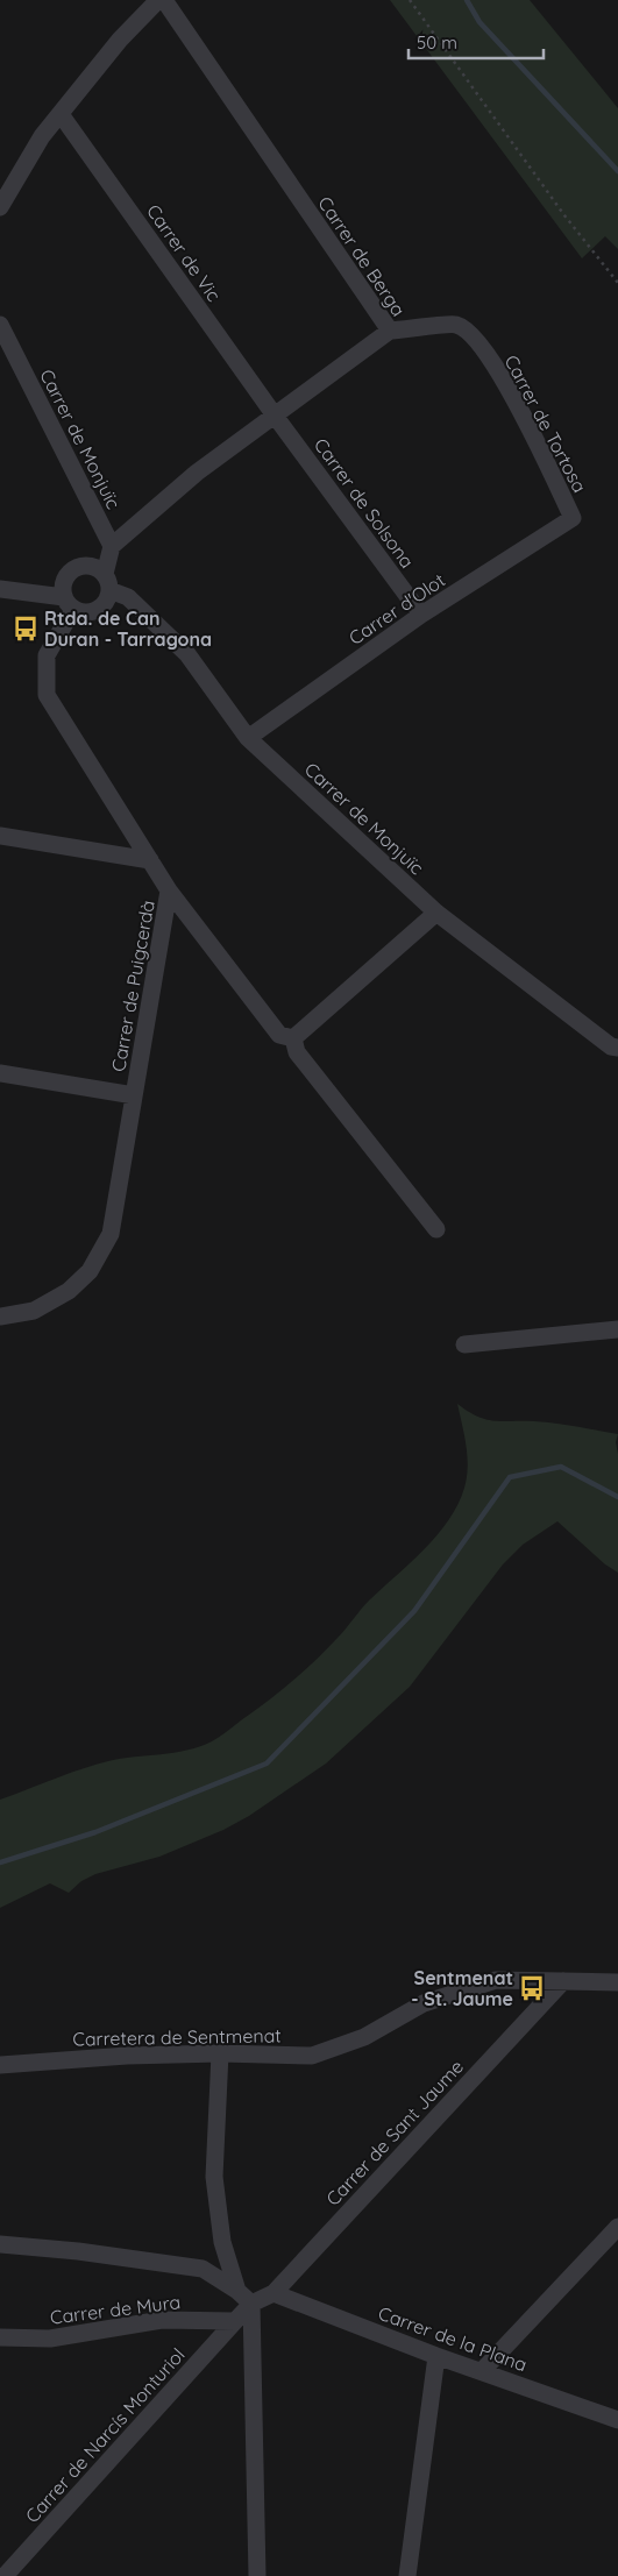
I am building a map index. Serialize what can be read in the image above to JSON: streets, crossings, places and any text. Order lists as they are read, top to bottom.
{
  "streets": {
    "street": [
      "Carrer de Vic",
      "Carrer de Berga",
      "Carrer de Tortosa",
      "Carrer de Monjuïc",
      "Carrer de Solsona",
      "Carrer d'Olot",
      "Carrer de Puigcerdà",
      "Carretera de Sentmenat",
      "Carrer de Sant Jaume",
      "Carrer de Mura",
      "Carrer de la Plana",
      "Carrer de Narcís Monturiol"
    ]
  },
  "crossings": [
    ["Carrer de Vic", "Carrer de Berga"],
    ["Carrer de Vic", "Carrer de Solsona"],
    ["Carrer de Berga", "Carrer de Tortosa"],
    ["Carrer de Berga", "Carrer de Monjuïc"],
    ["Carrer de Berga", "Carrer de Solsona"],
    ["Carrer de Tortosa", "Carrer d'Olot"],
    ["Carrer de Monjuïc", "Carrer d'Olot"],
    ["Carrer de Monjuïc", "Carrer de Puigcerdà"],
    ["Carrer de Solsona", "Carrer d'Olot"],
    ["Carretera de Sentmenat", "Carrer de Sant Jaume"],
    ["Carrer de Sant Jaume", "Carrer de Mura"],
    ["Carrer de Sant Jaume", "Carrer de la Plana"],
    ["Carrer de Sant Jaume", "Carrer de Narcís Monturiol"],
    ["Carrer de Mura", "Carrer de Narcís Monturiol"]
  ],
  "places": {
    "bus stop": ["Rtda. de Can Duran - Tarragona", "Sentmenat - St. Jaume"]
  },
  "scale_bar": "50 m"
}
